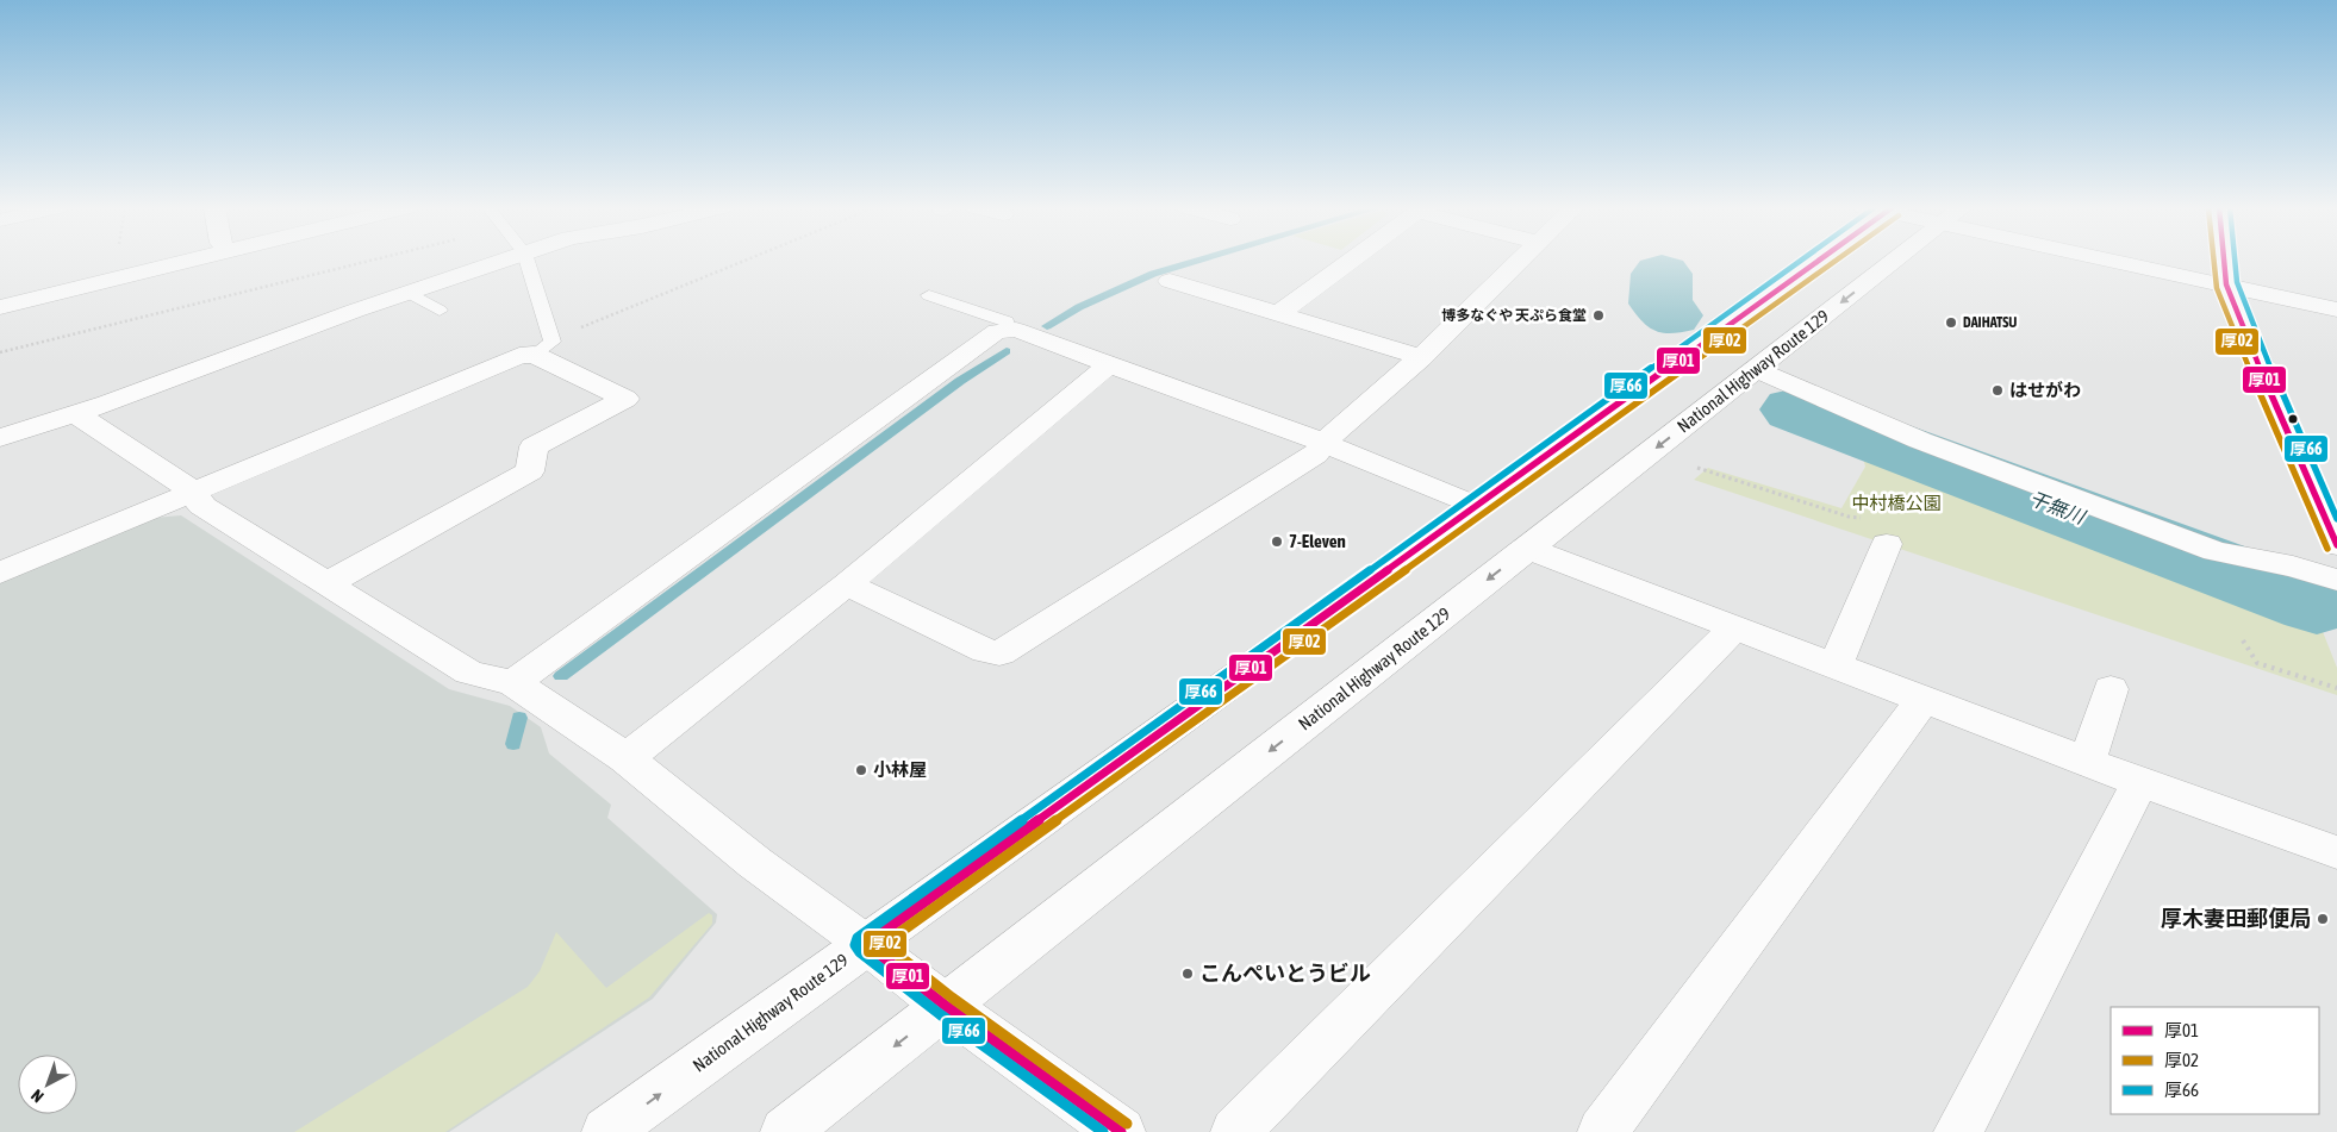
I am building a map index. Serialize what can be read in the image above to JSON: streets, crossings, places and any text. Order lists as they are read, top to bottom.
{
  "streets": {
    "main road": ["National Highway Route 129"]
  },
  "water": ["干無川"],
  "parks": ["中村橋公園"],
  "places": [
    "博多なぐや 天ぷら食堂",
    "DAIHATSU",
    "はせがわ",
    "7-Eleven",
    "小林屋",
    "厚木妻田郵便局",
    "こんぺいとうビル"
  ],
  "lines": ["transit line 厚01", "transit line 厚02", "transit line 厚66"],
  "legend": ["厚01", "厚02", "厚66"],
  "north": "bottom left"
}
